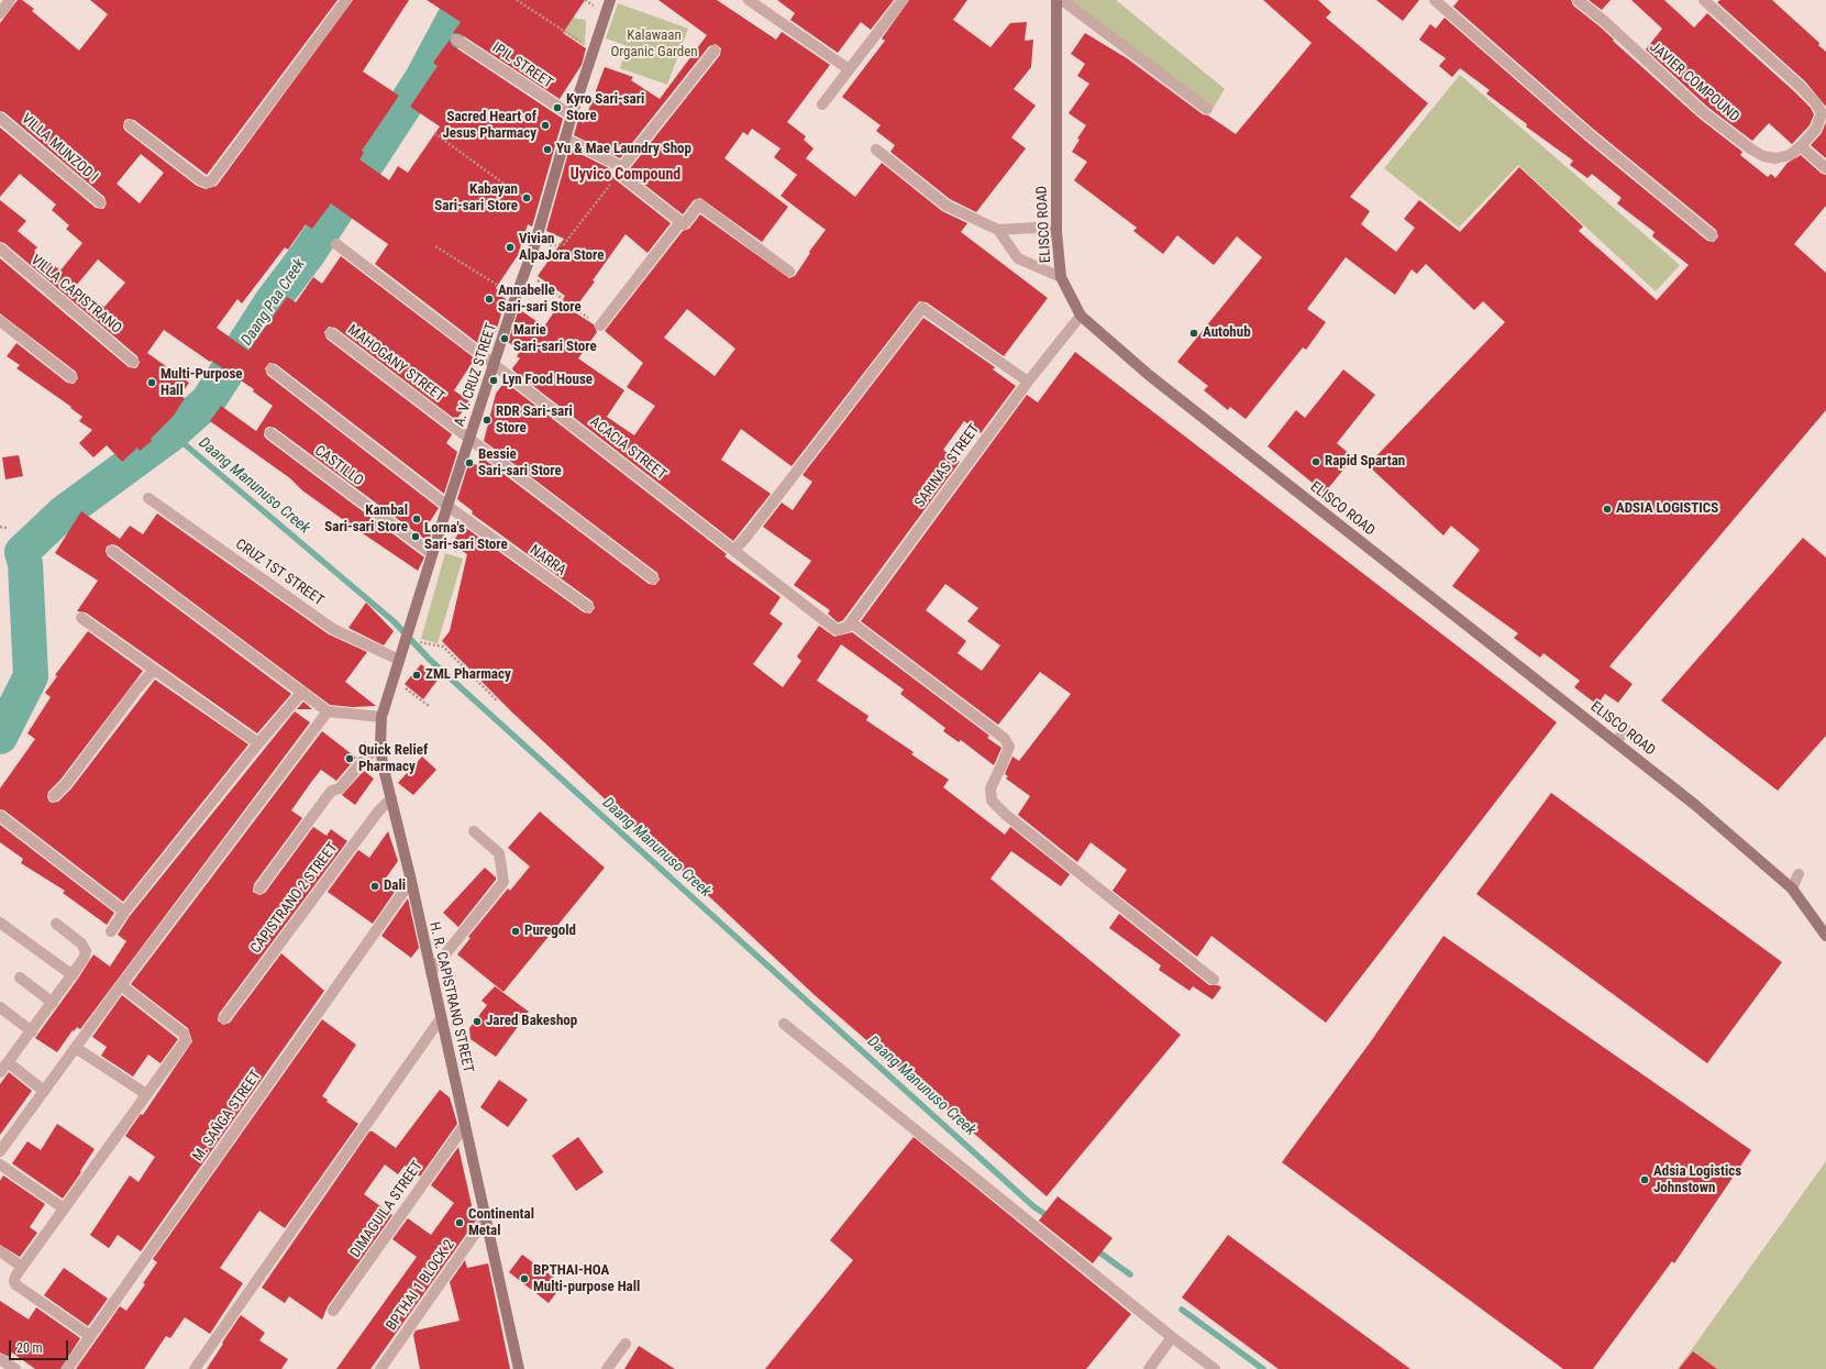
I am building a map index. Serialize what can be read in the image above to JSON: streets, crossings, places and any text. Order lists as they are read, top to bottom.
{
  "streets": {
    "street": [
      "IPIL STREET",
      "JAVIER COMPOUND",
      "VILLA MUNZOD I",
      "ELISCO ROAD",
      "VILLA CAPISTRANO",
      "MAHOGANY STREET",
      "A. V. CRUZ STREET",
      "ACACIA STREET",
      "CASTILLO",
      "SARINAS STREET",
      "NARRA",
      "CRUZ 1ST STREET",
      "CAPISTRANO 2 STREET",
      "H. R. CAPISTRANO STREET",
      "M. SAÑGA STREET",
      "DIMAGUILA STREET",
      "BPTHAI 1 BLOCK 2"
    ]
  },
  "crossings": [
    ["IPIL STREET", "A. V. CRUZ STREET"],
    ["ELISCO ROAD", "SARINAS STREET"],
    ["MAHOGANY STREET", "A. V. CRUZ STREET"],
    ["A. V. CRUZ STREET", "ACACIA STREET"],
    ["A. V. CRUZ STREET", "CASTILLO"],
    ["A. V. CRUZ STREET", "NARRA"],
    ["A. V. CRUZ STREET", "H. R. CAPISTRANO STREET"],
    ["ACACIA STREET", "SARINAS STREET"],
    ["CRUZ 1ST STREET", "H. R. CAPISTRANO STREET"],
    ["CAPISTRANO 2 STREET", "H. R. CAPISTRANO STREET"],
    ["H. R. CAPISTRANO STREET", "M. SAÑGA STREET"],
    ["H. R. CAPISTRANO STREET", "DIMAGUILA STREET"],
    ["H. R. CAPISTRANO STREET", "BPTHAI 1 BLOCK 2"]
  ],
  "districts": ["Uyvico Compound"],
  "water": ["Daang Paa Creek", "Daang Manunuso Creek"],
  "parks": ["Kalawaan Organic Garden"],
  "places": [
    "Kyro Sari-sari Store",
    "Sacred Heart of Jesus Pharmacy",
    "Yu & Mae Laundry Shop",
    "Kabayan Sari-sari Store",
    "Vivian AlpaJora Store",
    "Annabelle Sari-sari Store",
    "Autohub",
    "Marie Sari-sari Store",
    "Lyn Food House",
    "Multi-Purpose Hall",
    "RDR Sari-sari Store",
    "Rapid Spartan",
    "Bessie Sari-sari Store",
    "ADSIA LOGISTICS",
    "Kambal Sari-sari Store",
    "Lorna's Sari-sari Store",
    "ZML Pharmacy",
    "Quick Relief Pharmacy",
    "Dali",
    "Puregold",
    "Jared Bakeshop",
    "Adsia Logistics Johnstown",
    "Continental Metal",
    "BPTHAI-HOA Multi-purpose Hall"
  ],
  "scale_bar": "20 m"
}
